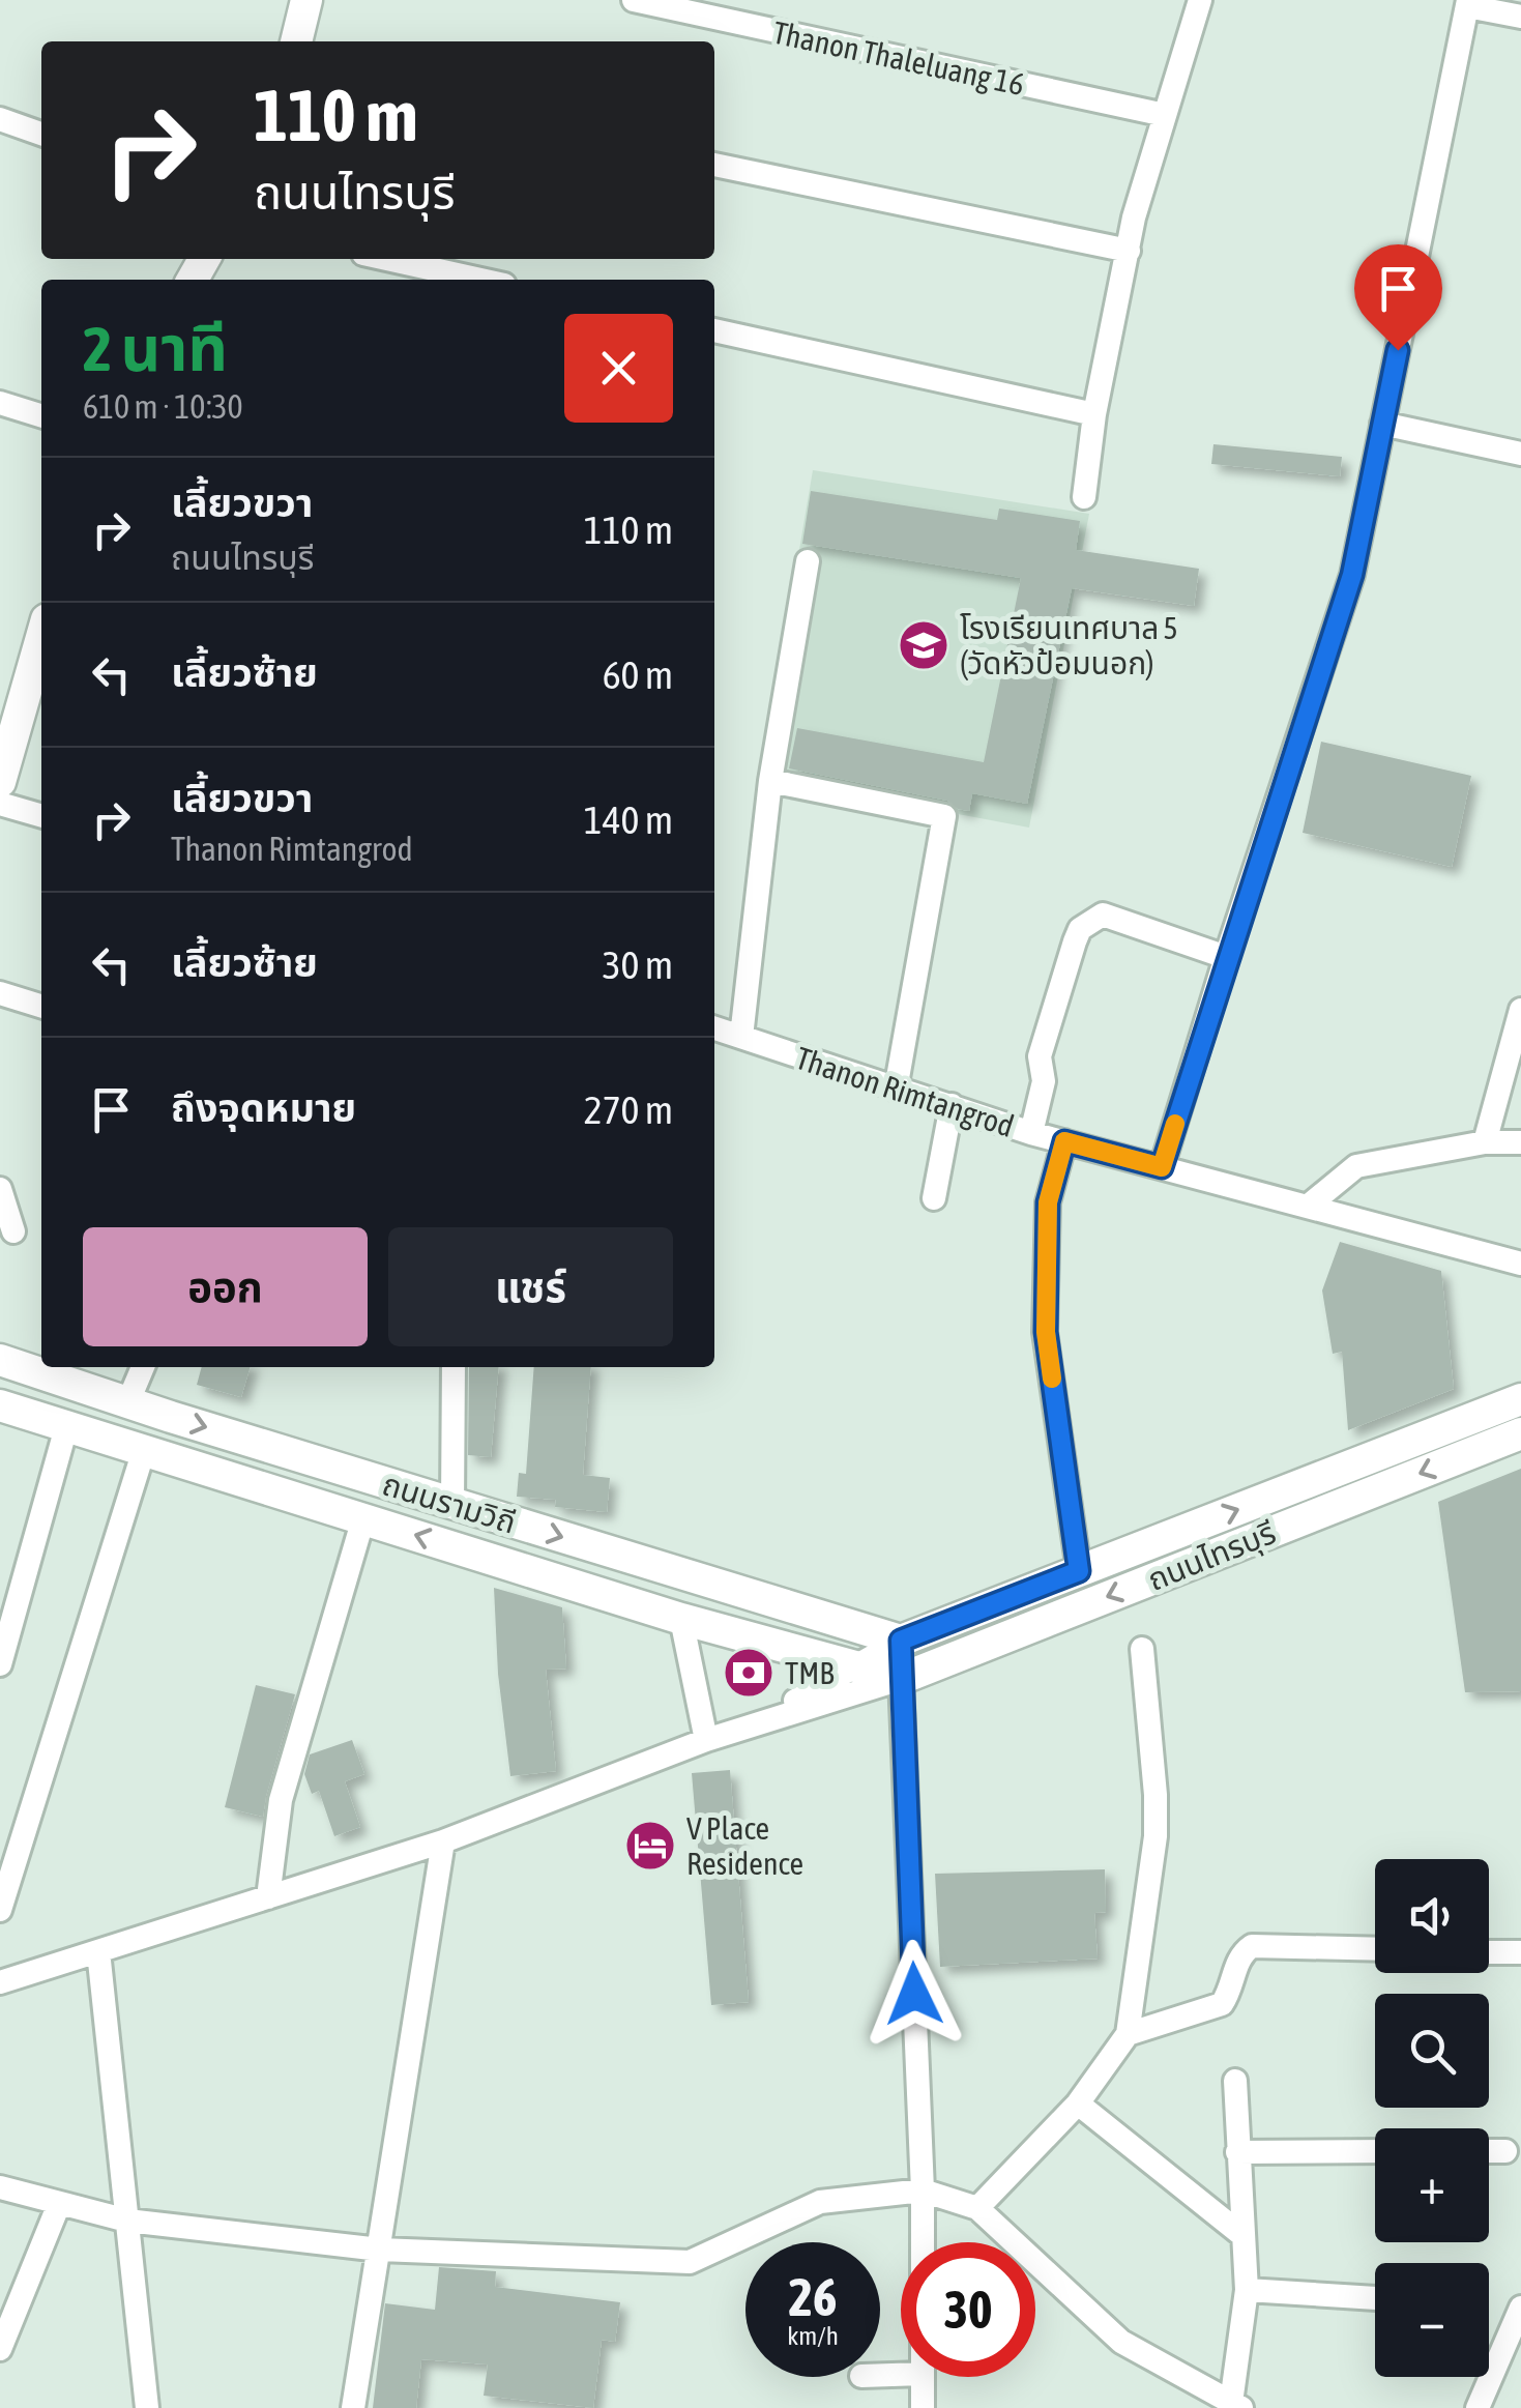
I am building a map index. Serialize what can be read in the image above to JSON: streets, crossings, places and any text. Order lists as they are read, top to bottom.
{
  "streets": {
    "main road": ["ถนนรามวิถี", "ถนนไทรบุรี"],
    "street": ["Thanon Thaleluang 16", "Thanon Rimtangrod"]
  },
  "crossings": [
    ["ถนนรามวิถี", "ถนนไทรบุรี"]
  ],
  "places": {
    "school or university": ["โรงเรียนเทศบาล 5 (วัดหัวป้อมนอก)"],
    "bank": ["TMB"],
    "hotel": ["V Place Residence"]
  },
  "page": {
    "turn": ["110 m", "ถนนไทรบุรี"],
    "heading": ["2 นาที", "610 m · 10:30"],
    "list": [
      {
        "name": "เลี้ยวขวา",
        "note": "ถนนไทรบุรี",
        "value": "110 m"
      },
      {
        "name": "เลี้ยวซ้าย",
        "value": "60 m"
      },
      {
        "name": "เลี้ยวขวา",
        "note": "Thanon Rimtangrod",
        "value": "140 m"
      },
      {
        "name": "เลี้ยวซ้าย",
        "value": "30 m"
      },
      {
        "name": "ถึงจุดหมาย",
        "value": "270 m"
      }
    ],
    "buttons": ["ออก", "แชร์"],
    "map_buttons": ["+", "−"],
    "speed": "26 km/h",
    "limit": "30"
  }
}
